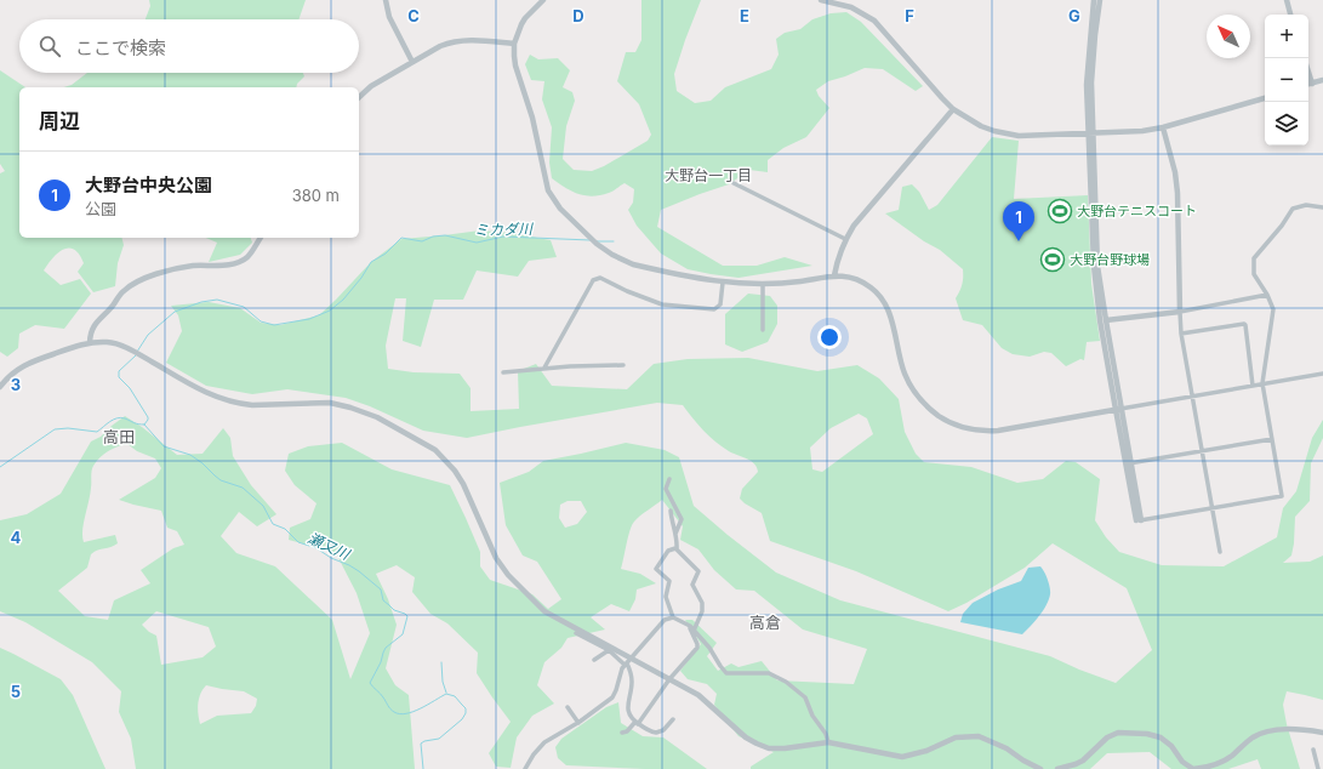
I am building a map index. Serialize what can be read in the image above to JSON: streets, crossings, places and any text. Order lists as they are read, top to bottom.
{
  "districts": ["大野台一丁目", "高田", "高倉"],
  "water": ["ミカダ川", "瀬又川"],
  "places": {
    "sports": ["大野台テニスコート", "大野台野球場"]
  },
  "north": "top left",
  "page": {
    "map_buttons": ["+", "−"],
    "search": "ここで検索",
    "heading": "周辺",
    "list": [
      {
        "mark": "1",
        "name": "大野台中央公園",
        "note": "公園",
        "value": "380 m"
      }
    ],
    "pins": "1"
  },
  "grid": {
    "columns": [
      "C",
      "D",
      "E",
      "F",
      "G"
    ],
    "rows": ["3", "4", "5"]
  }
}
